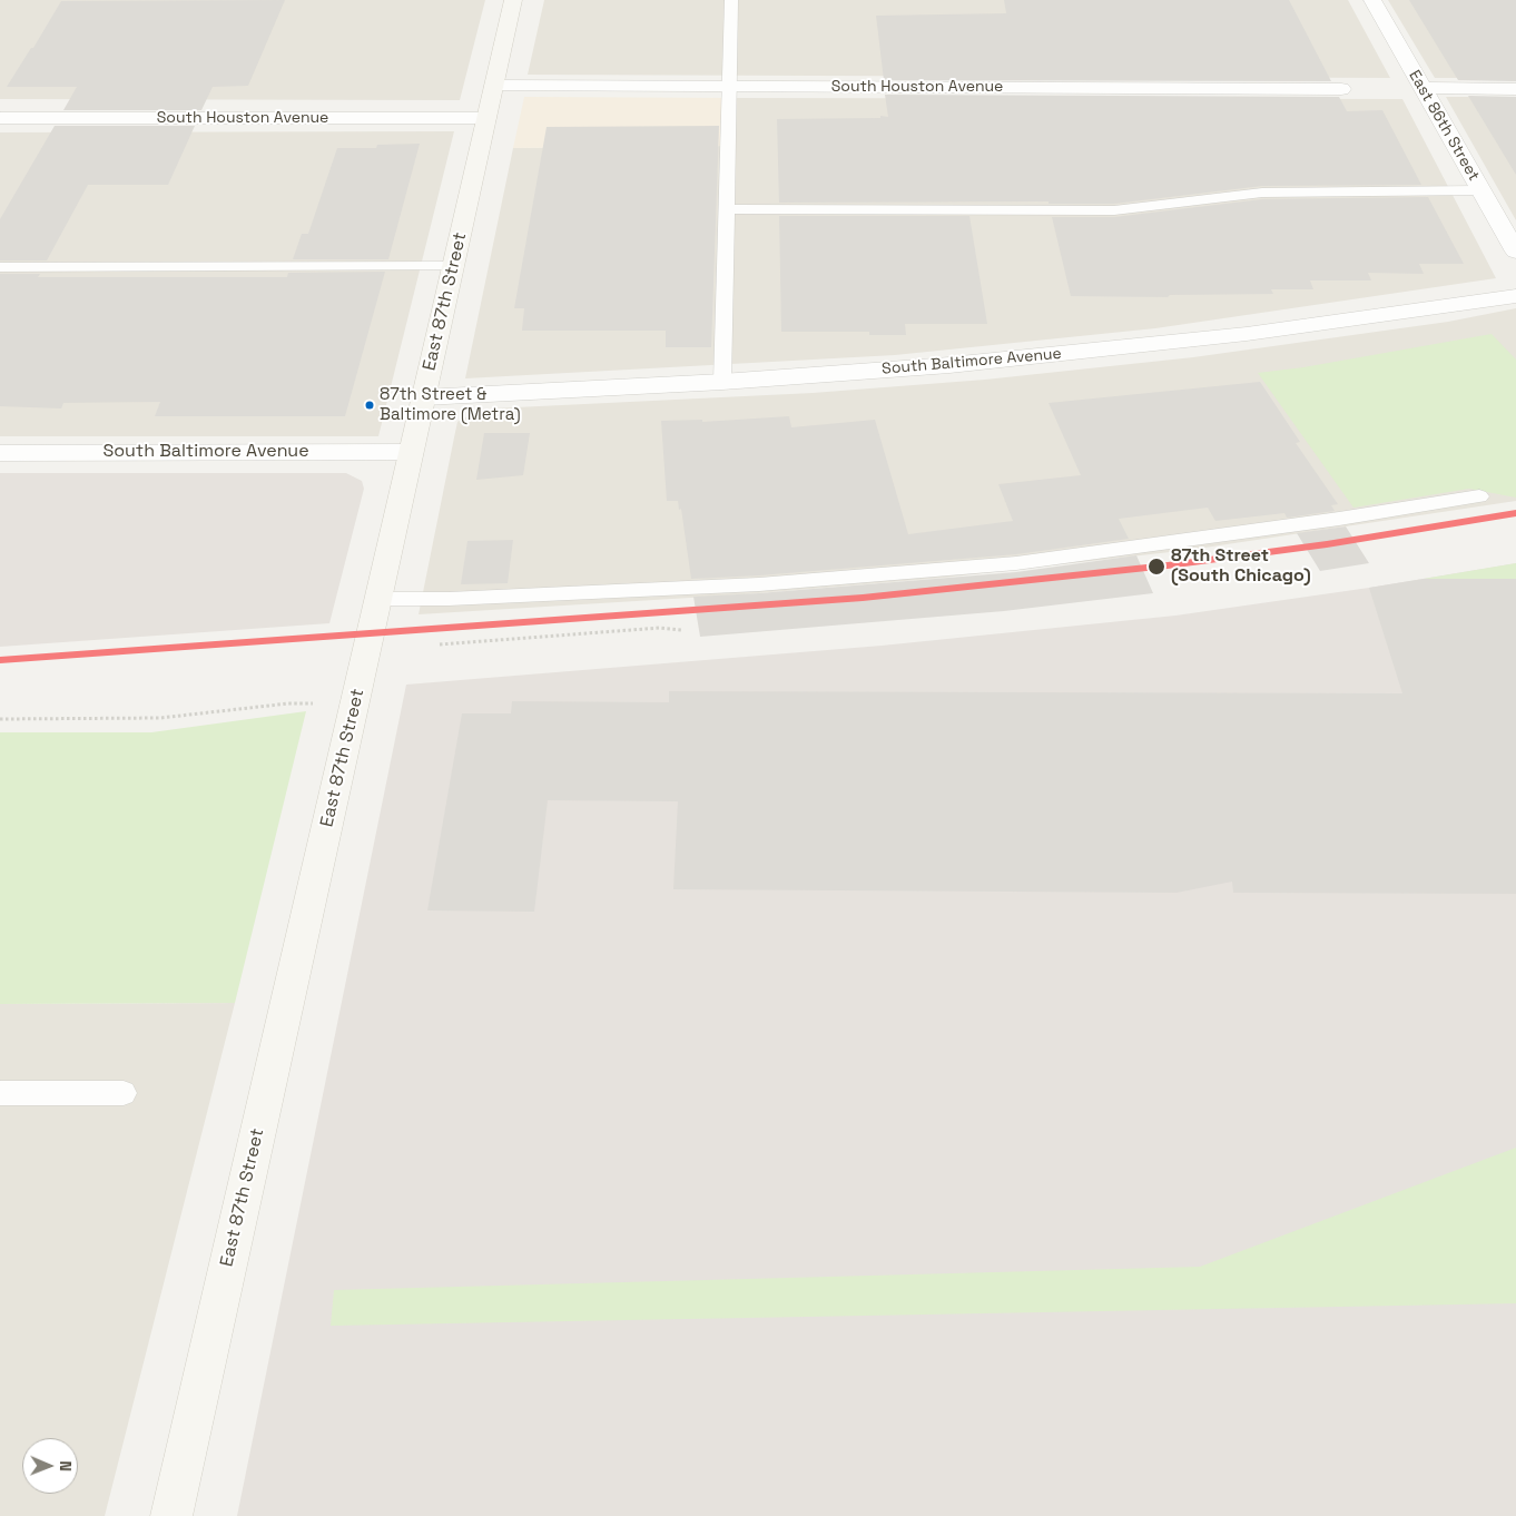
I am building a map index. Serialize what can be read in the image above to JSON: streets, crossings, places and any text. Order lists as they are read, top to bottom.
{
  "streets": {
    "main road": ["East 87th Street"],
    "street": ["South Houston Avenue", "East 86th Street", "South Baltimore Avenue"]
  },
  "crossings": [
    ["South Houston Avenue", "East 87th Street"],
    ["East 87th Street", "South Baltimore Avenue"]
  ],
  "places": ["87th Street & Baltimore (Metra)", "87th Street (South Chicago)"],
  "north": "right"
}
